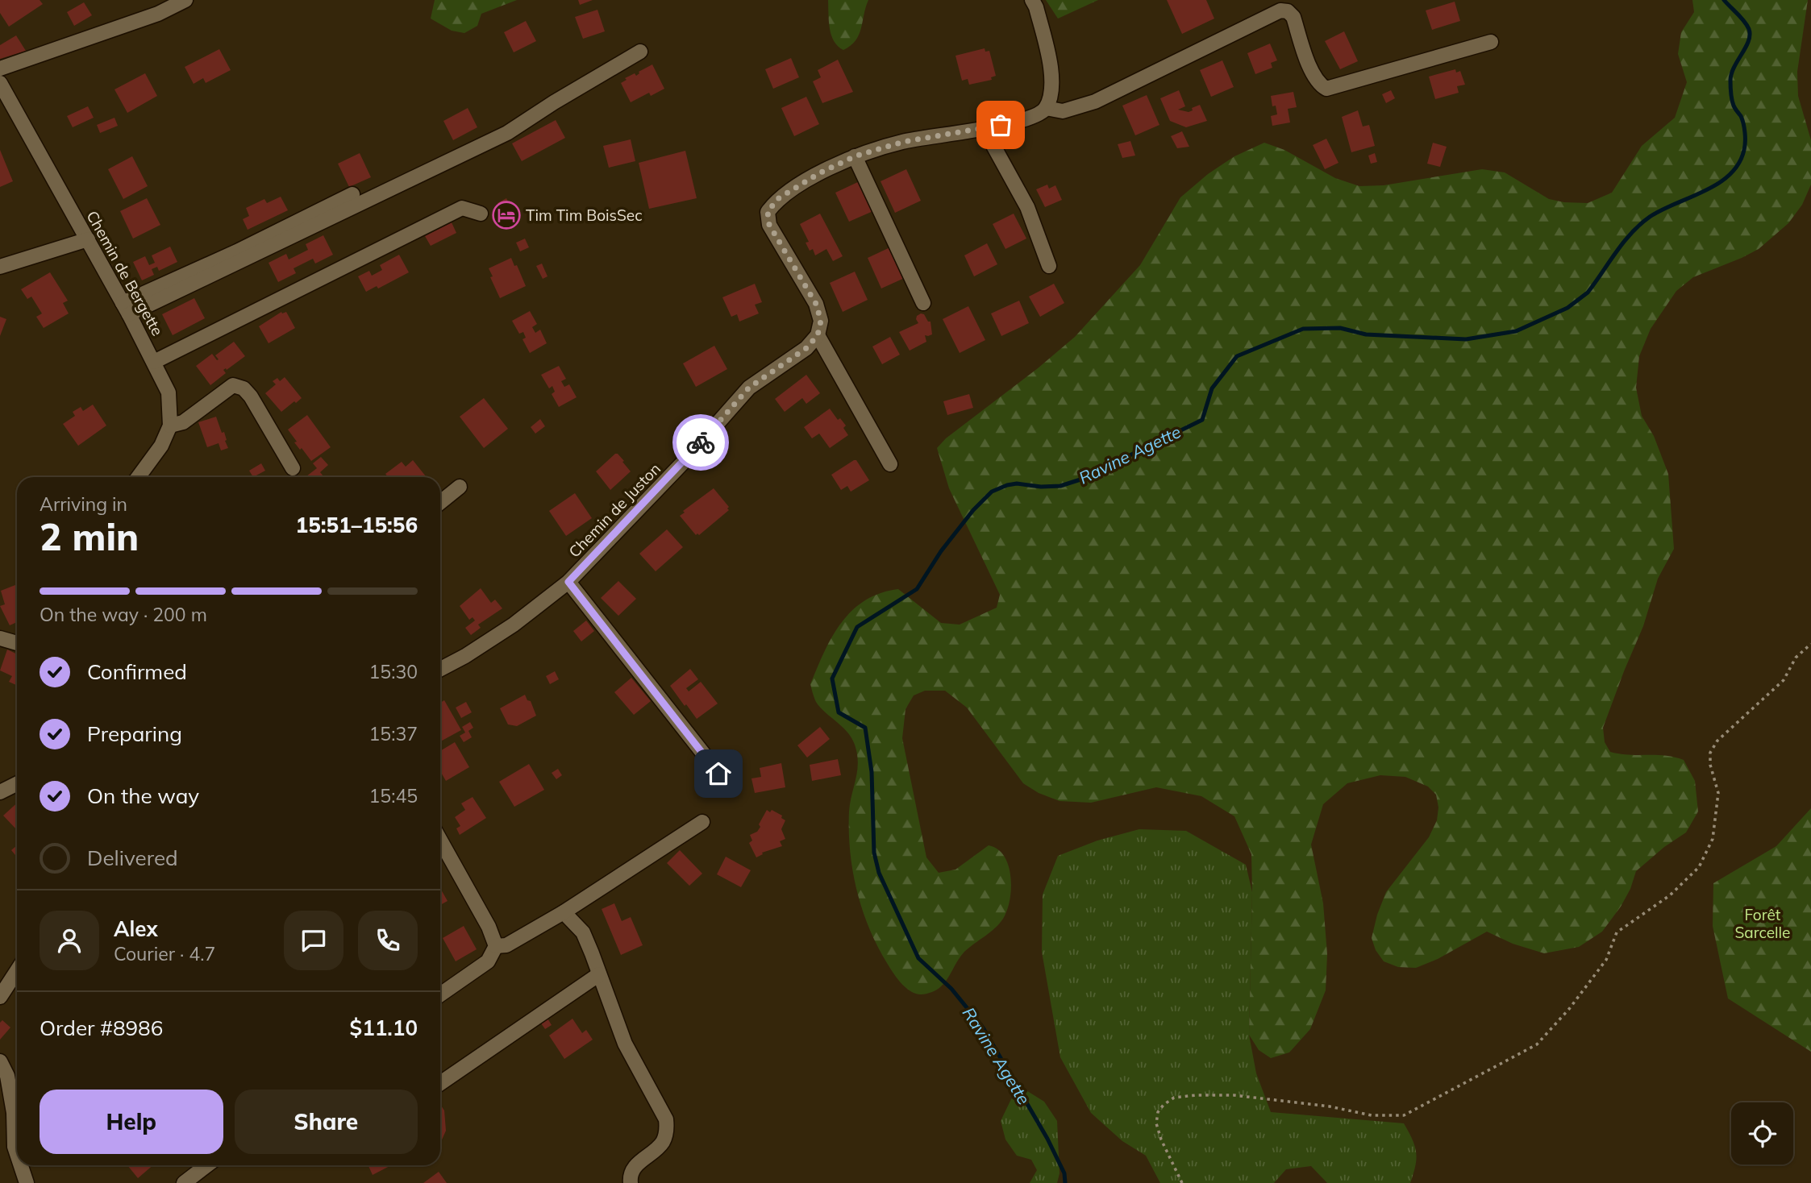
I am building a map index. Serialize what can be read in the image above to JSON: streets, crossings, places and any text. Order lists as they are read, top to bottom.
{
  "streets": {
    "street": ["Chemin de Bergette", "Chemin de Juston"]
  },
  "water": ["Ravine Agette"],
  "parks": ["Forêt Sarcelle"],
  "places": {
    "hotel": ["Tim Tim BoisSec"]
  },
  "page": {
    "heading": ["2 min", "Arriving in", "15:51–15:56"],
    "panel": [
      "Alex",
      "Courier · 4.7",
      "Order #8986",
      "$11.10"
    ],
    "bar": "On the way · 200 m",
    "list": [
      ["Confirmed", "15:30"],
      ["Preparing", "15:37"],
      ["On the way", "15:45"],
      "Delivered"
    ],
    "buttons": ["Help", "Share"]
  }
}
